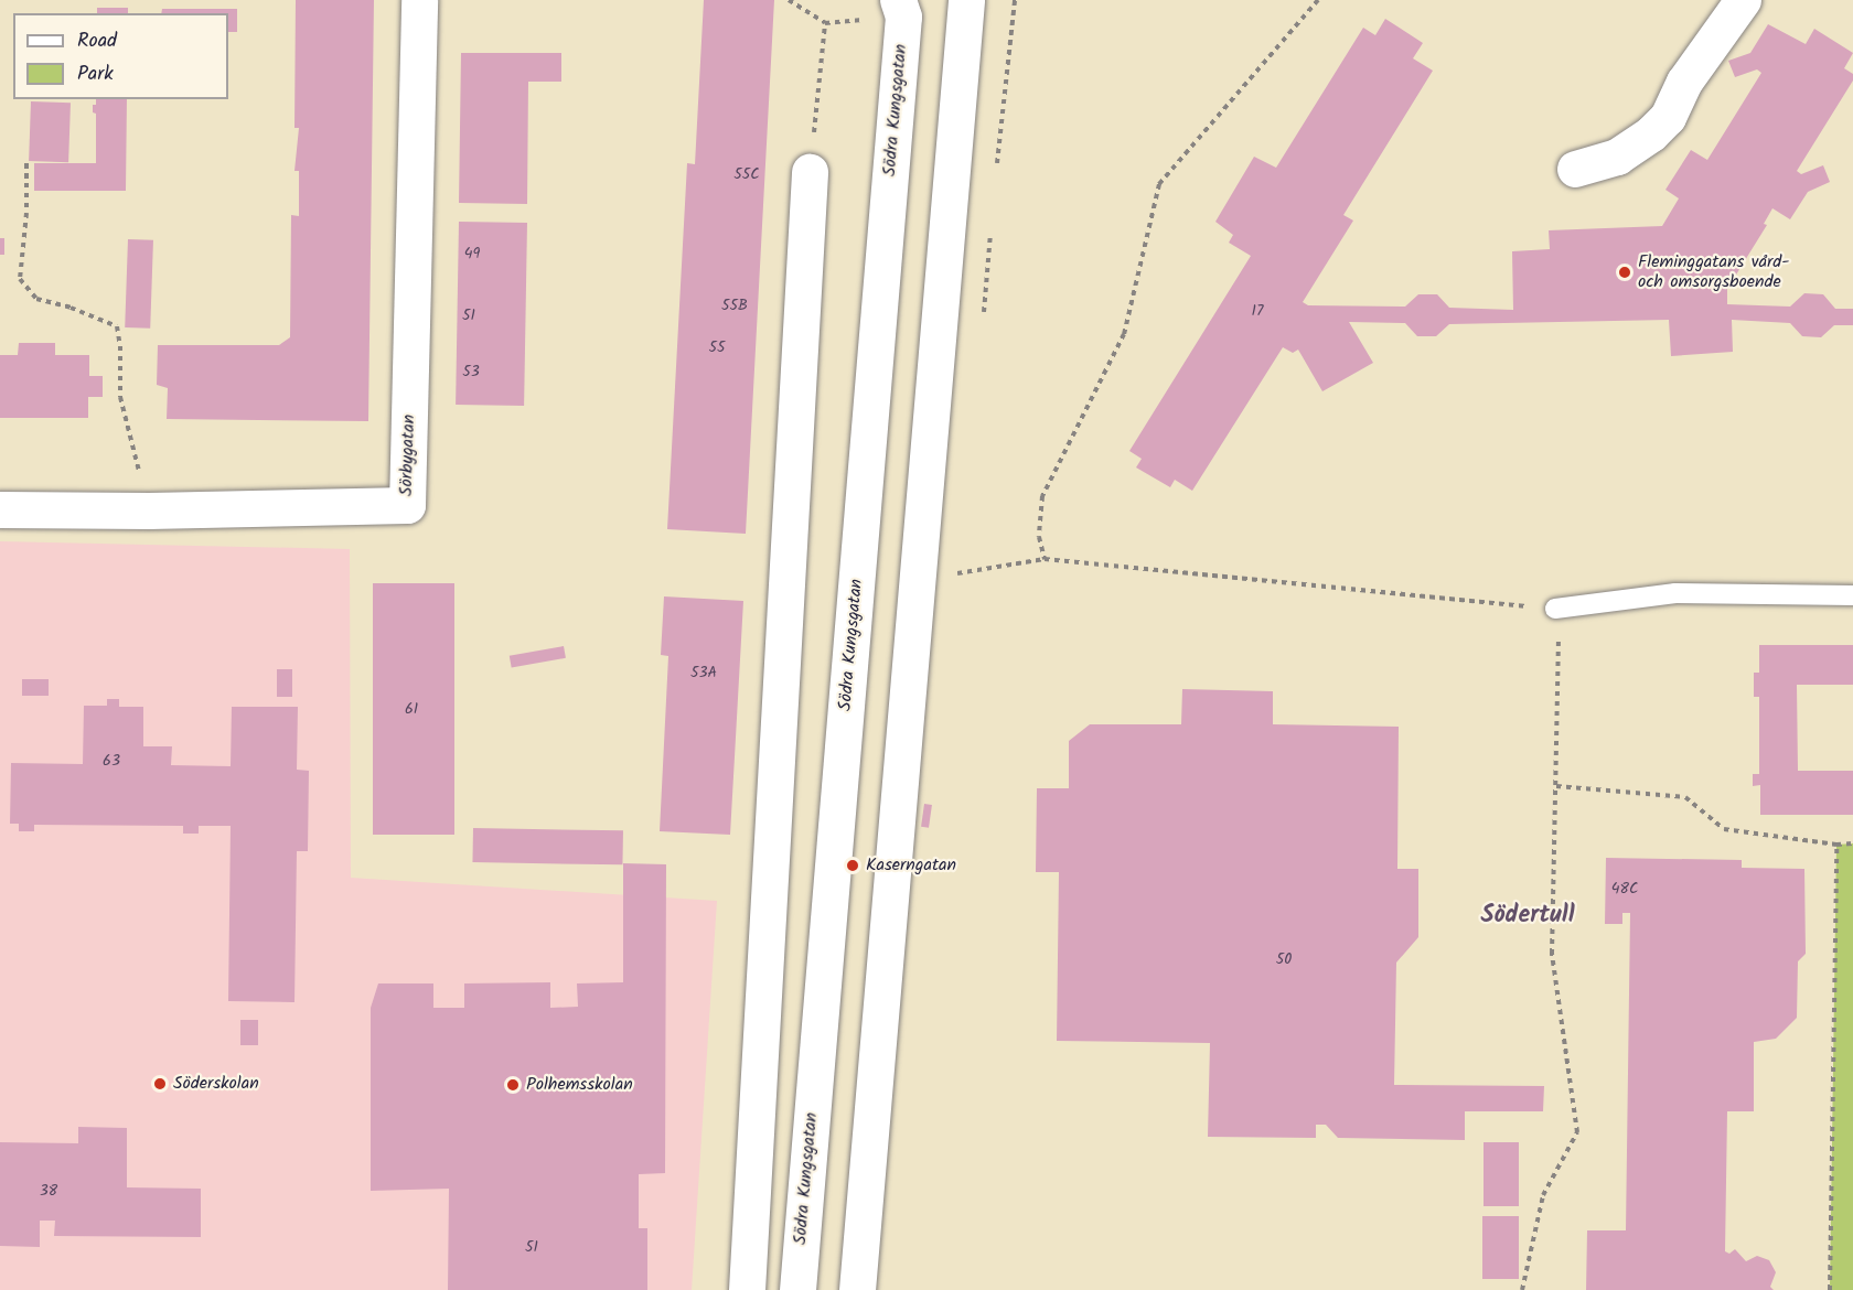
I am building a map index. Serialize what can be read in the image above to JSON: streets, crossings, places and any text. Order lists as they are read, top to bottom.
{
  "streets": {
    "main road": ["Södra Kungsgatan", "Sörbygatan"]
  },
  "districts": ["Södertull"],
  "places": [
    "Fleminggatans vård- och omsorgsboende",
    "Kaserngatan",
    "Söderskolan",
    "Polhemsskolan"
  ],
  "house_numbers": [
    "55C",
    "49",
    "55B",
    "17",
    "51",
    "55",
    "53",
    "53A",
    "61",
    "63",
    "48C",
    "50",
    "38",
    "51"
  ],
  "legend": ["Road", "Park"]
}
